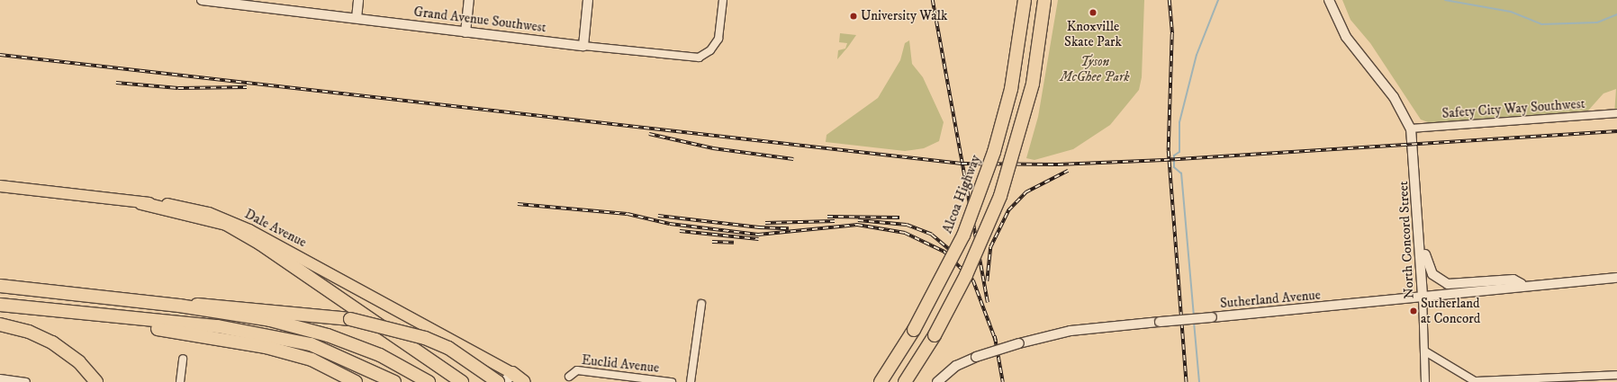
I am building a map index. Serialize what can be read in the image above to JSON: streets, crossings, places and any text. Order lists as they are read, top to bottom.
{
  "streets": {
    "highway": ["Alcoa Highway"],
    "main road": ["Dale Avenue"],
    "street": [
      "Grand Avenue Southwest",
      "Safety City Way Southwest",
      "North Concord Street",
      "Sutherland Avenue",
      "Euclid Avenue"
    ]
  },
  "crossings": [
    ["Safety City Way Southwest", "North Concord Street"],
    ["North Concord Street", "Sutherland Avenue"]
  ],
  "parks": ["Tyson McGhee Park"],
  "places": ["Knoxville Skate Park", "University Walk", "Sutherland at Concord"]
}
